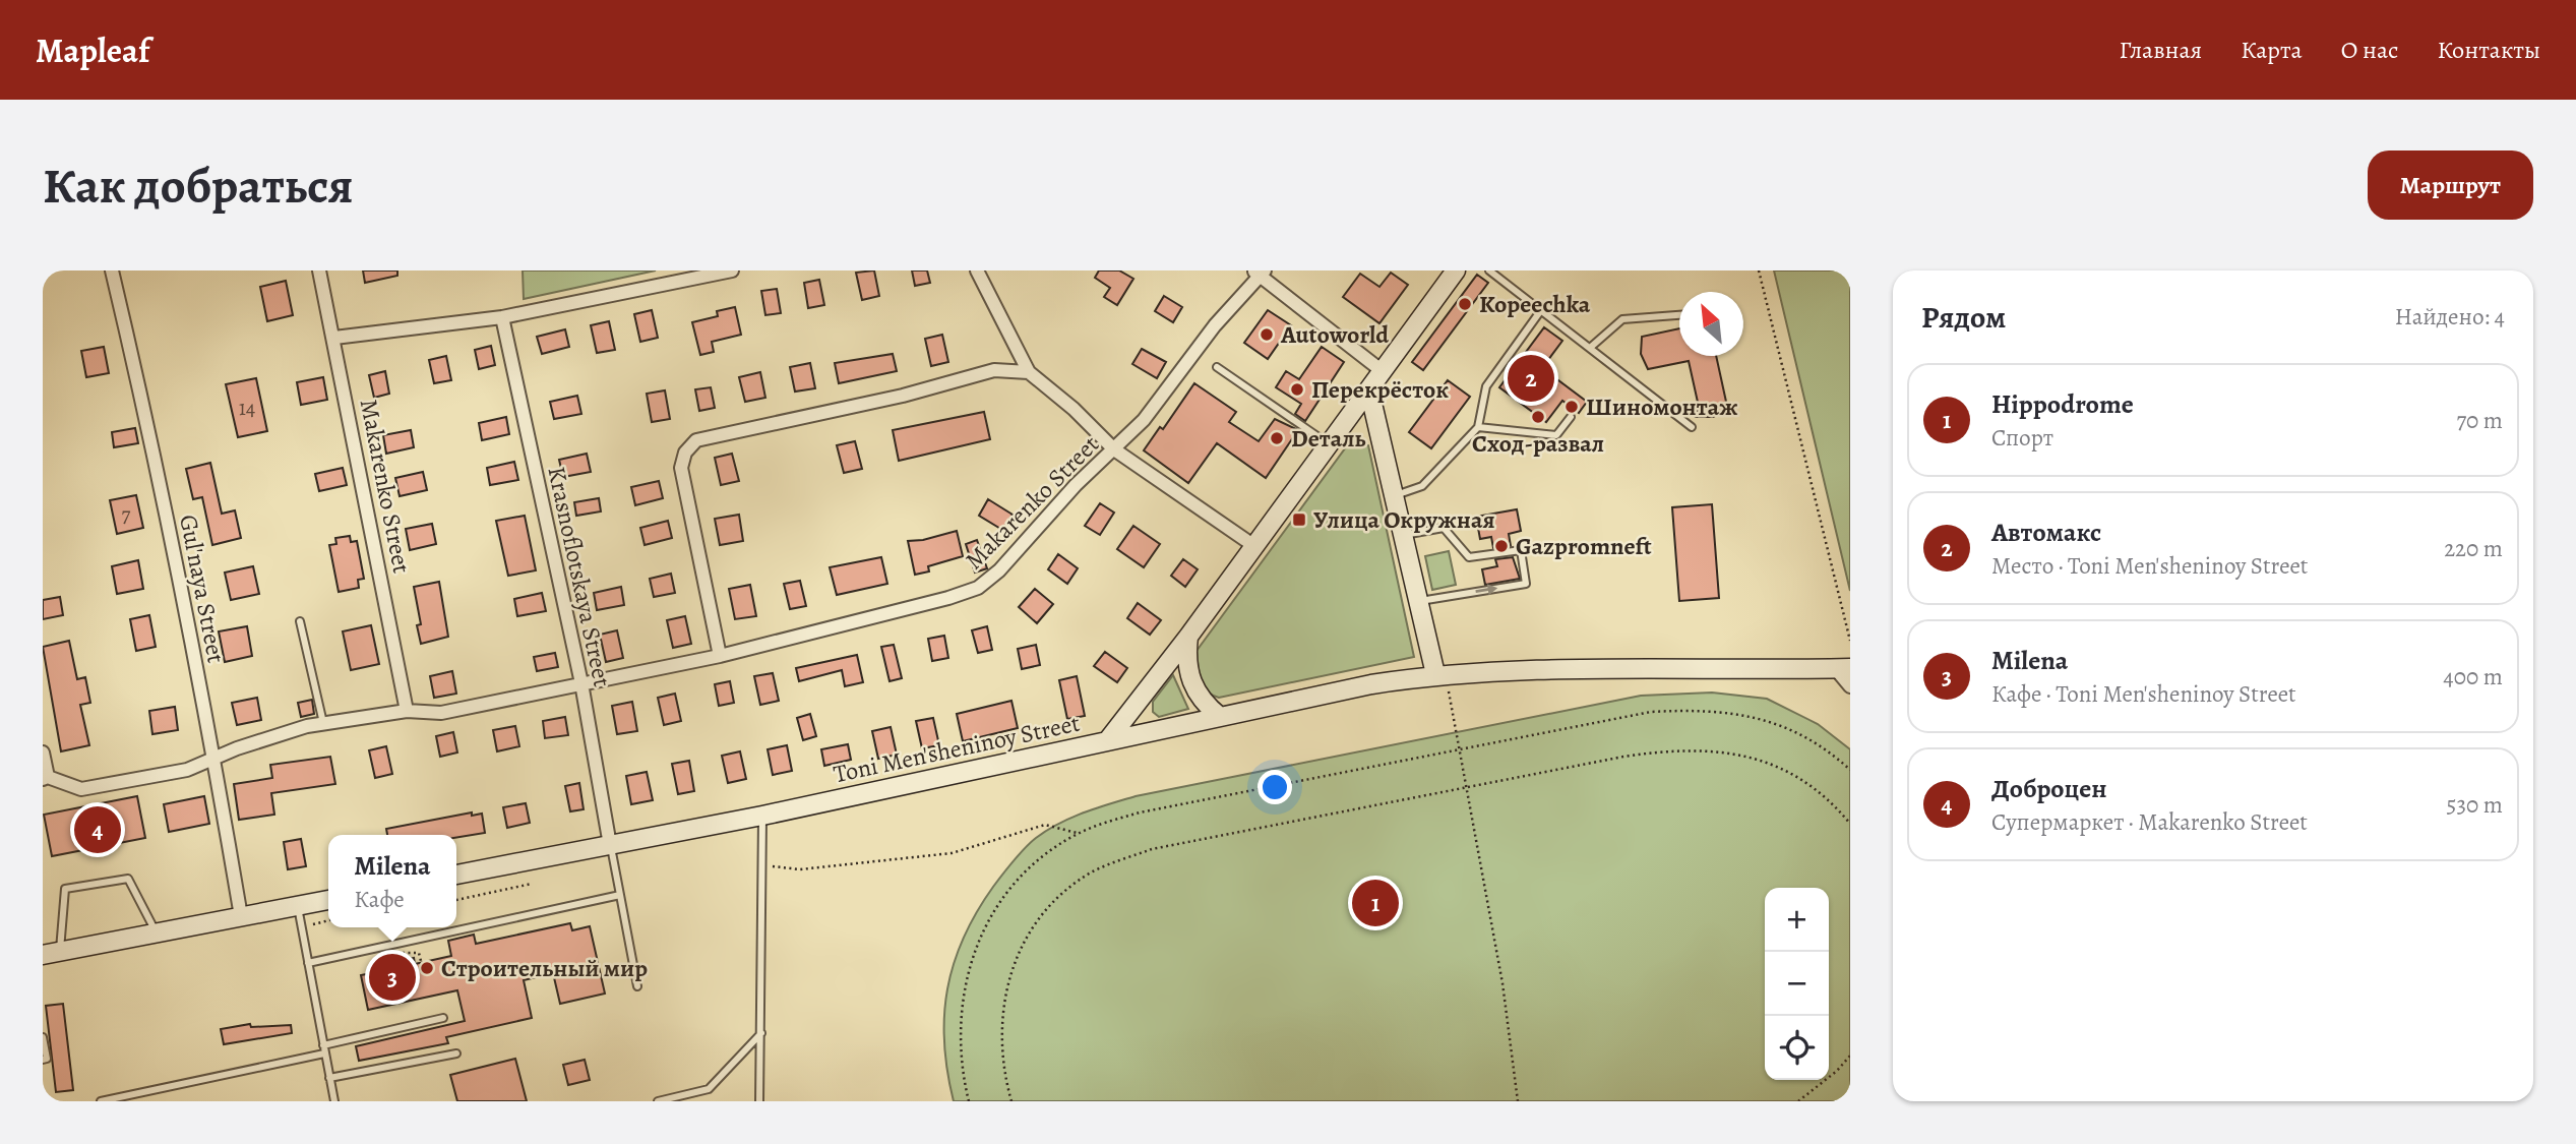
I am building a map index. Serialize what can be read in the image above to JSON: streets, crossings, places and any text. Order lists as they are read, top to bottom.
{
  "streets": {
    "main road": ["Toni Men'sheninoy Street"],
    "street": ["Makarenko Street", "Krasnoflotskaya Street", "Gul'naya Street"]
  },
  "crossings": [
    ["Makarenko Street", "Krasnoflotskaya Street"],
    ["Makarenko Street", "Gul'naya Street"],
    ["Krasnoflotskaya Street", "Toni Men'sheninoy Street"]
  ],
  "places": {
    "other": [
      "Kopeechka",
      "Autoworld",
      "Перекрёсток",
      "Шиномонтаж",
      "Сход-развал",
      "Dеталь",
      "Gazpromneft",
      "Строительный мир"
    ],
    "transit": ["Улица Окружная"]
  },
  "house_numbers": ["14", "7"],
  "north": "top left",
  "page": {
    "header": "Mapleaf",
    "nav": [
      "Главная",
      "Карта",
      "О нас",
      "Контакты"
    ],
    "buttons": "Маршрут",
    "title": "Как добраться",
    "heading": ["Рядом", "Найдено: 4"],
    "pins": [
      "2",
      "4",
      "1",
      "3"
    ],
    "list": [
      {
        "mark": "1",
        "name": "Hippodrome",
        "note": "Спорт",
        "value": "70 m"
      },
      {
        "mark": "2",
        "name": "Автомакс",
        "note": "Место · Toni Men'sheninoy Street",
        "value": "220 m"
      },
      {
        "mark": "3",
        "name": "Milena",
        "note": "Кафе · Toni Men'sheninoy Street",
        "value": "400 m"
      },
      {
        "mark": "4",
        "name": "Доброцен",
        "note": "Супермаркет · Makarenko Street",
        "value": "530 m"
      }
    ],
    "popup": ["Milena", "Кафе"],
    "map_buttons": ["+", "−"]
  }
}
